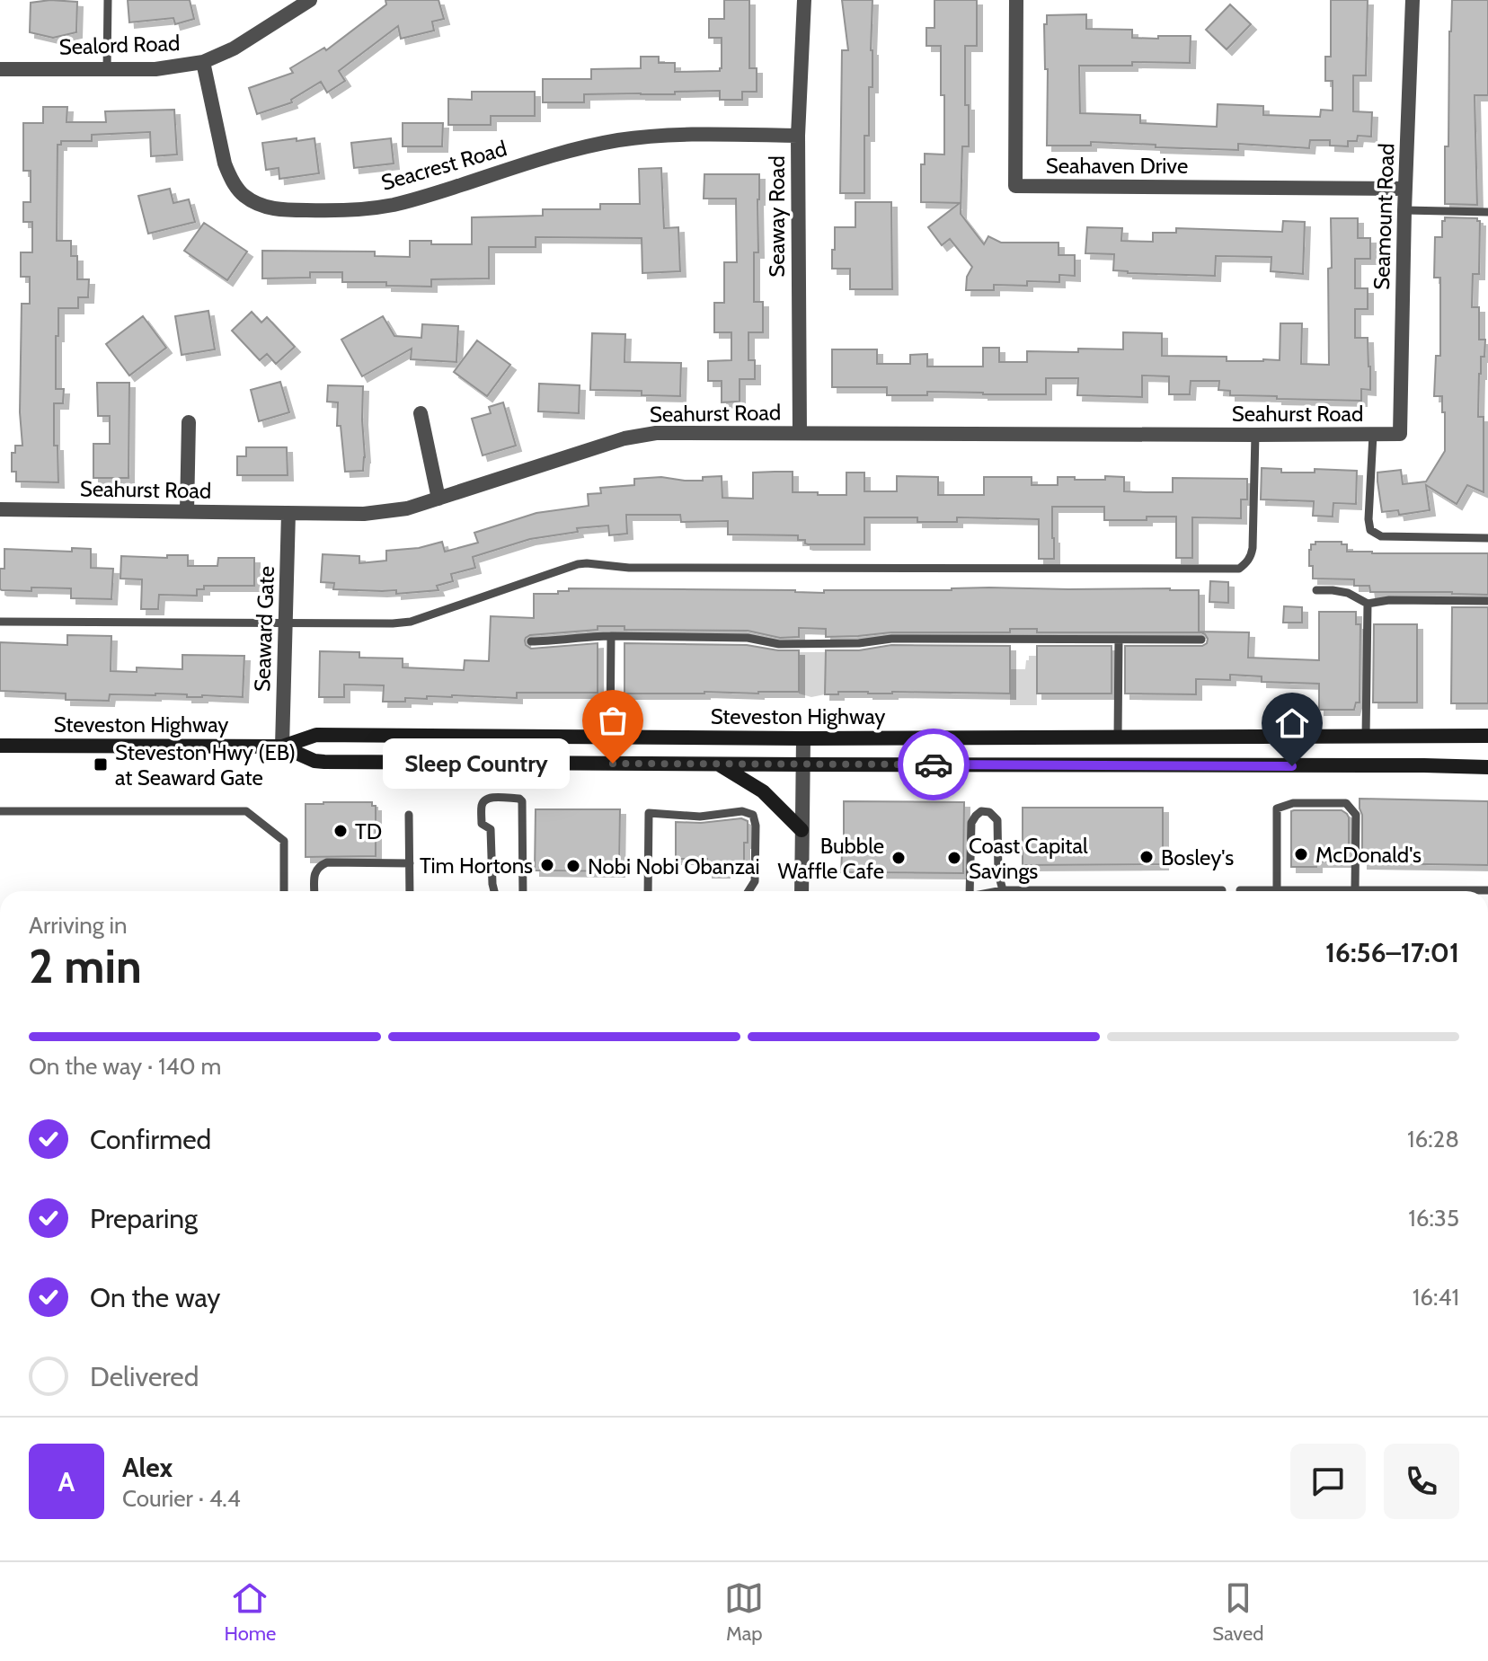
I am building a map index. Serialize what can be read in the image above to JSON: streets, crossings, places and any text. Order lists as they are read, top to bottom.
{
  "streets": {
    "main road": ["Steveston Highway"],
    "street": [
      "Sealord Road",
      "Seacrest Road",
      "Seahaven Drive",
      "Seaway Road",
      "Seamount Road",
      "Seahurst Road",
      "Seaward Gate"
    ]
  },
  "crossings": [
    ["Sealord Road", "Seacrest Road"],
    ["Seacrest Road", "Seaway Road"],
    ["Seahaven Drive", "Seamount Road"],
    ["Seaway Road", "Seahurst Road"],
    ["Seamount Road", "Seahurst Road"],
    ["Seahurst Road", "Seaward Gate"],
    ["Seaward Gate", "Steveston Highway"]
  ],
  "places": {
    "other": [
      "Sleep Country",
      "TD",
      "McDonald's",
      "Bosley's",
      "Bubble Waffle Cafe",
      "Coast Capital Savings",
      "Tim Hortons",
      "Nobi Nobi Obanzai"
    ],
    "transit": ["Steveston Hwy (EB) at Seaward Gate"]
  },
  "page": {
    "bubble": "Sleep Country",
    "heading": ["2 min", "Arriving in", "16:56–17:01"],
    "panel": ["Alex", "Courier · 4.4"],
    "bar": "On the way · 140 m",
    "list": [
      ["Confirmed", "16:28"],
      ["Preparing", "16:35"],
      ["On the way", "16:41"],
      "Delivered"
    ],
    "round": "A",
    "tabs": ["Home", "Map", "Saved"]
  }
}
